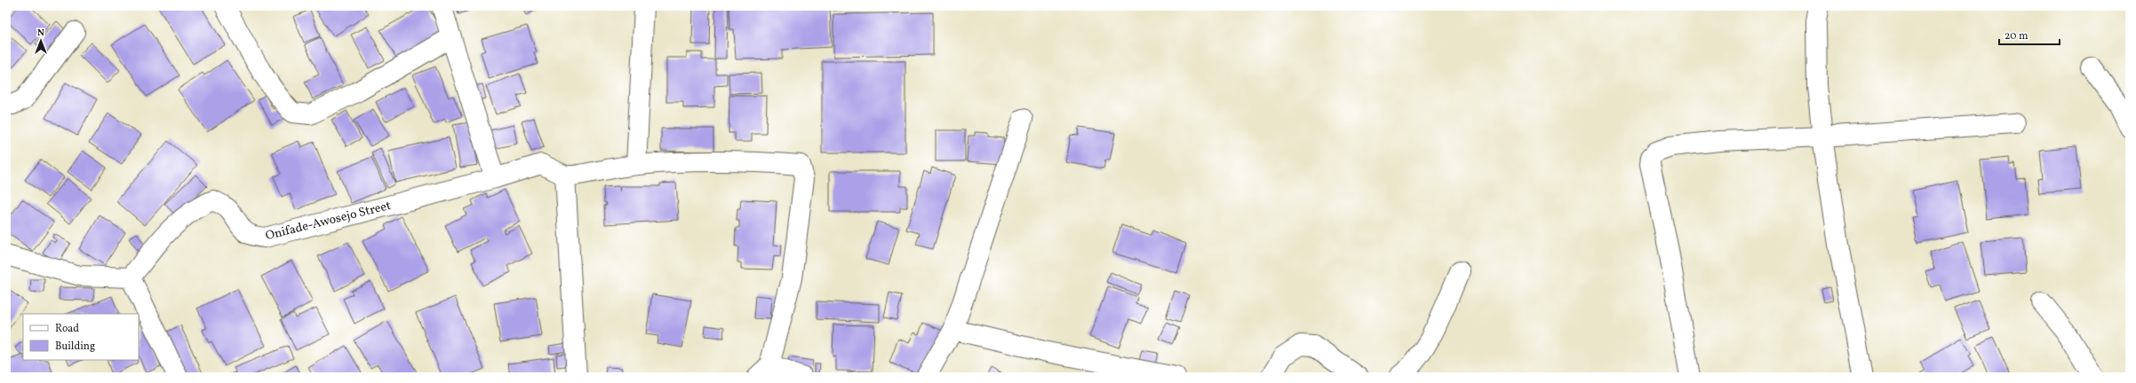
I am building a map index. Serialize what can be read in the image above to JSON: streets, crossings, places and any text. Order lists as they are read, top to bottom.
{
  "streets": {
    "street": ["Onifade-Awosejo Street"]
  },
  "legend": ["Road", "Building"],
  "scale_bar": "20 m",
  "north": "top"
}
